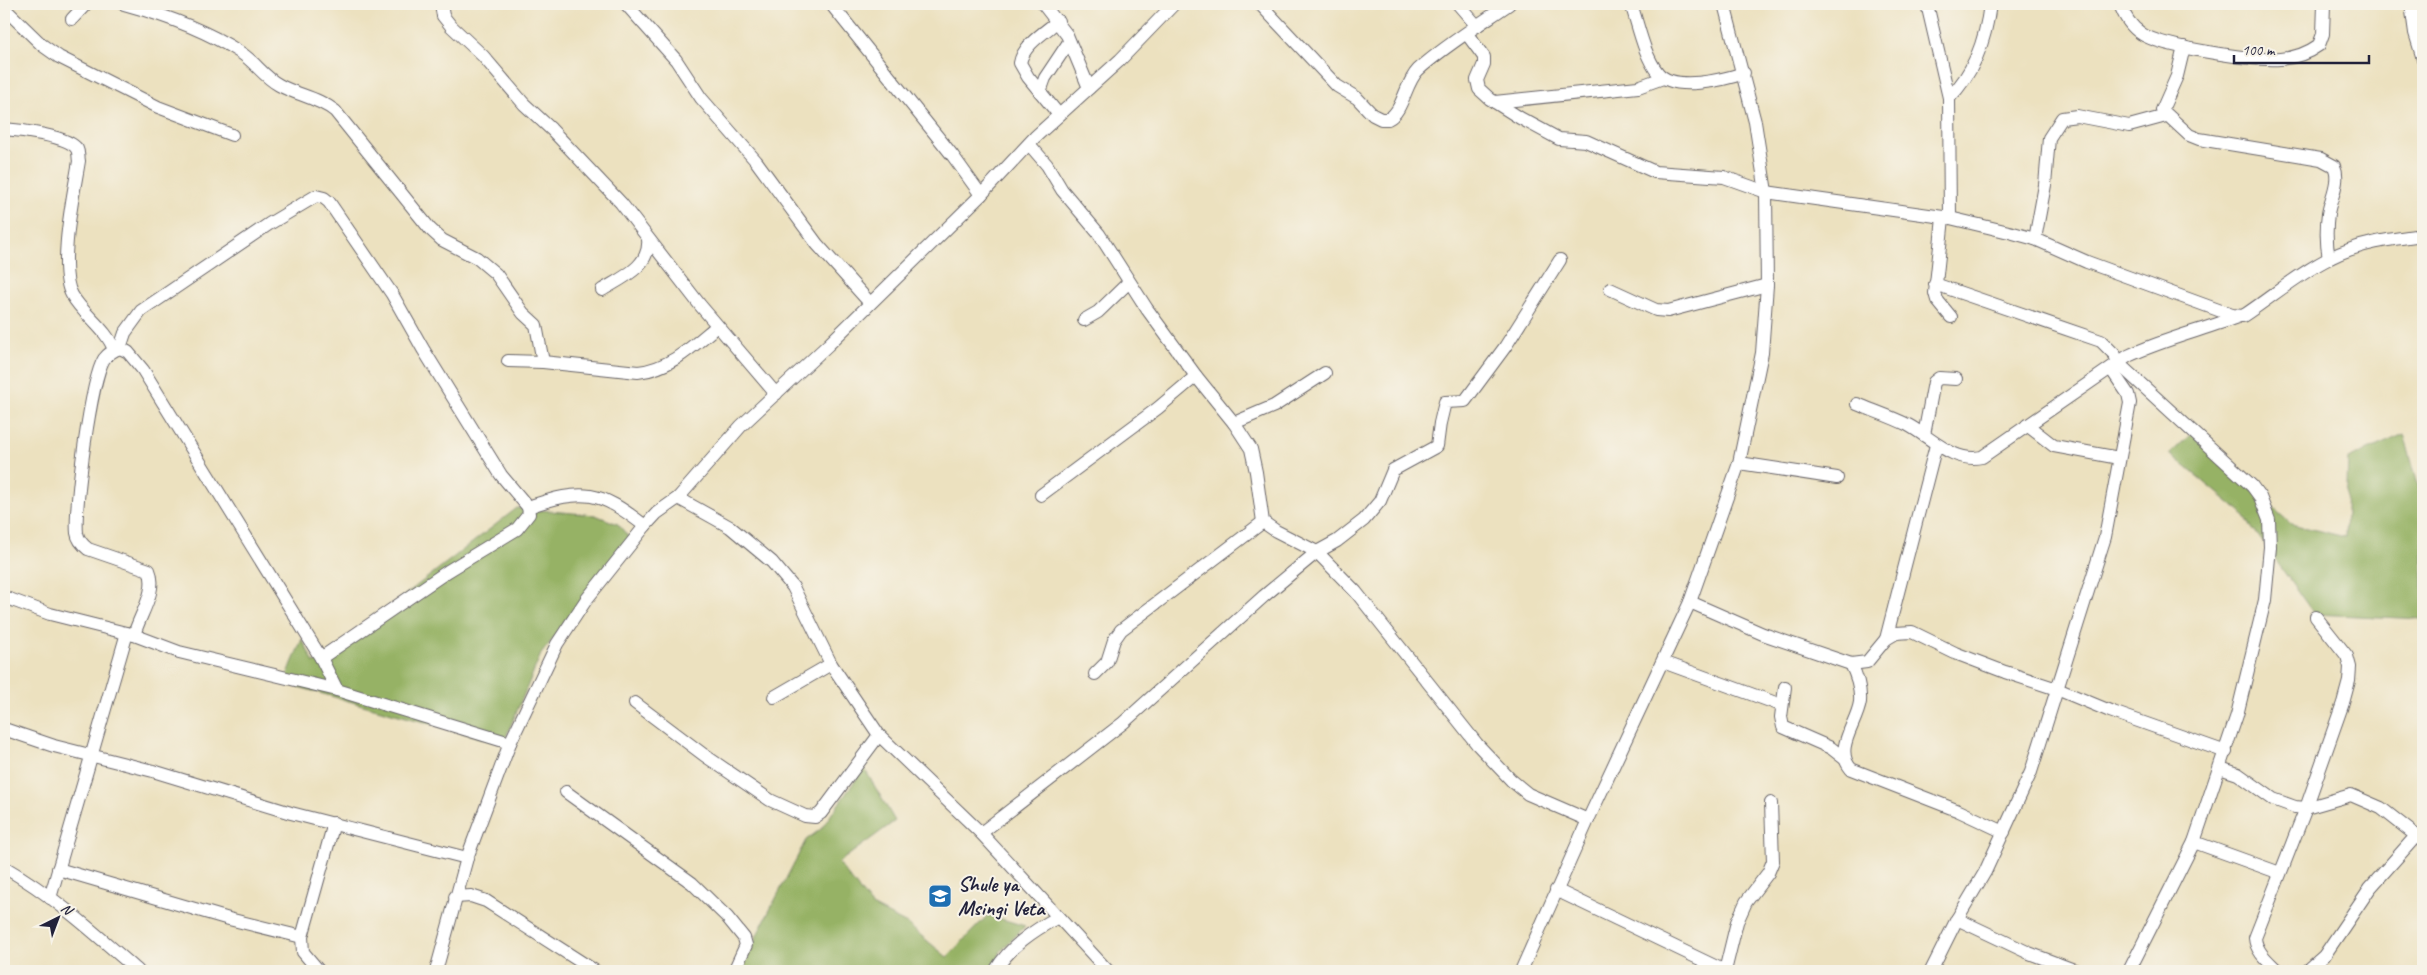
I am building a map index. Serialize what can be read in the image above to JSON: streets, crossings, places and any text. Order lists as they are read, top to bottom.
{
  "places": {
    "school or university": ["Shule ya Msingi Veta"]
  },
  "scale_bar": "100 m",
  "north": "top right"
}
